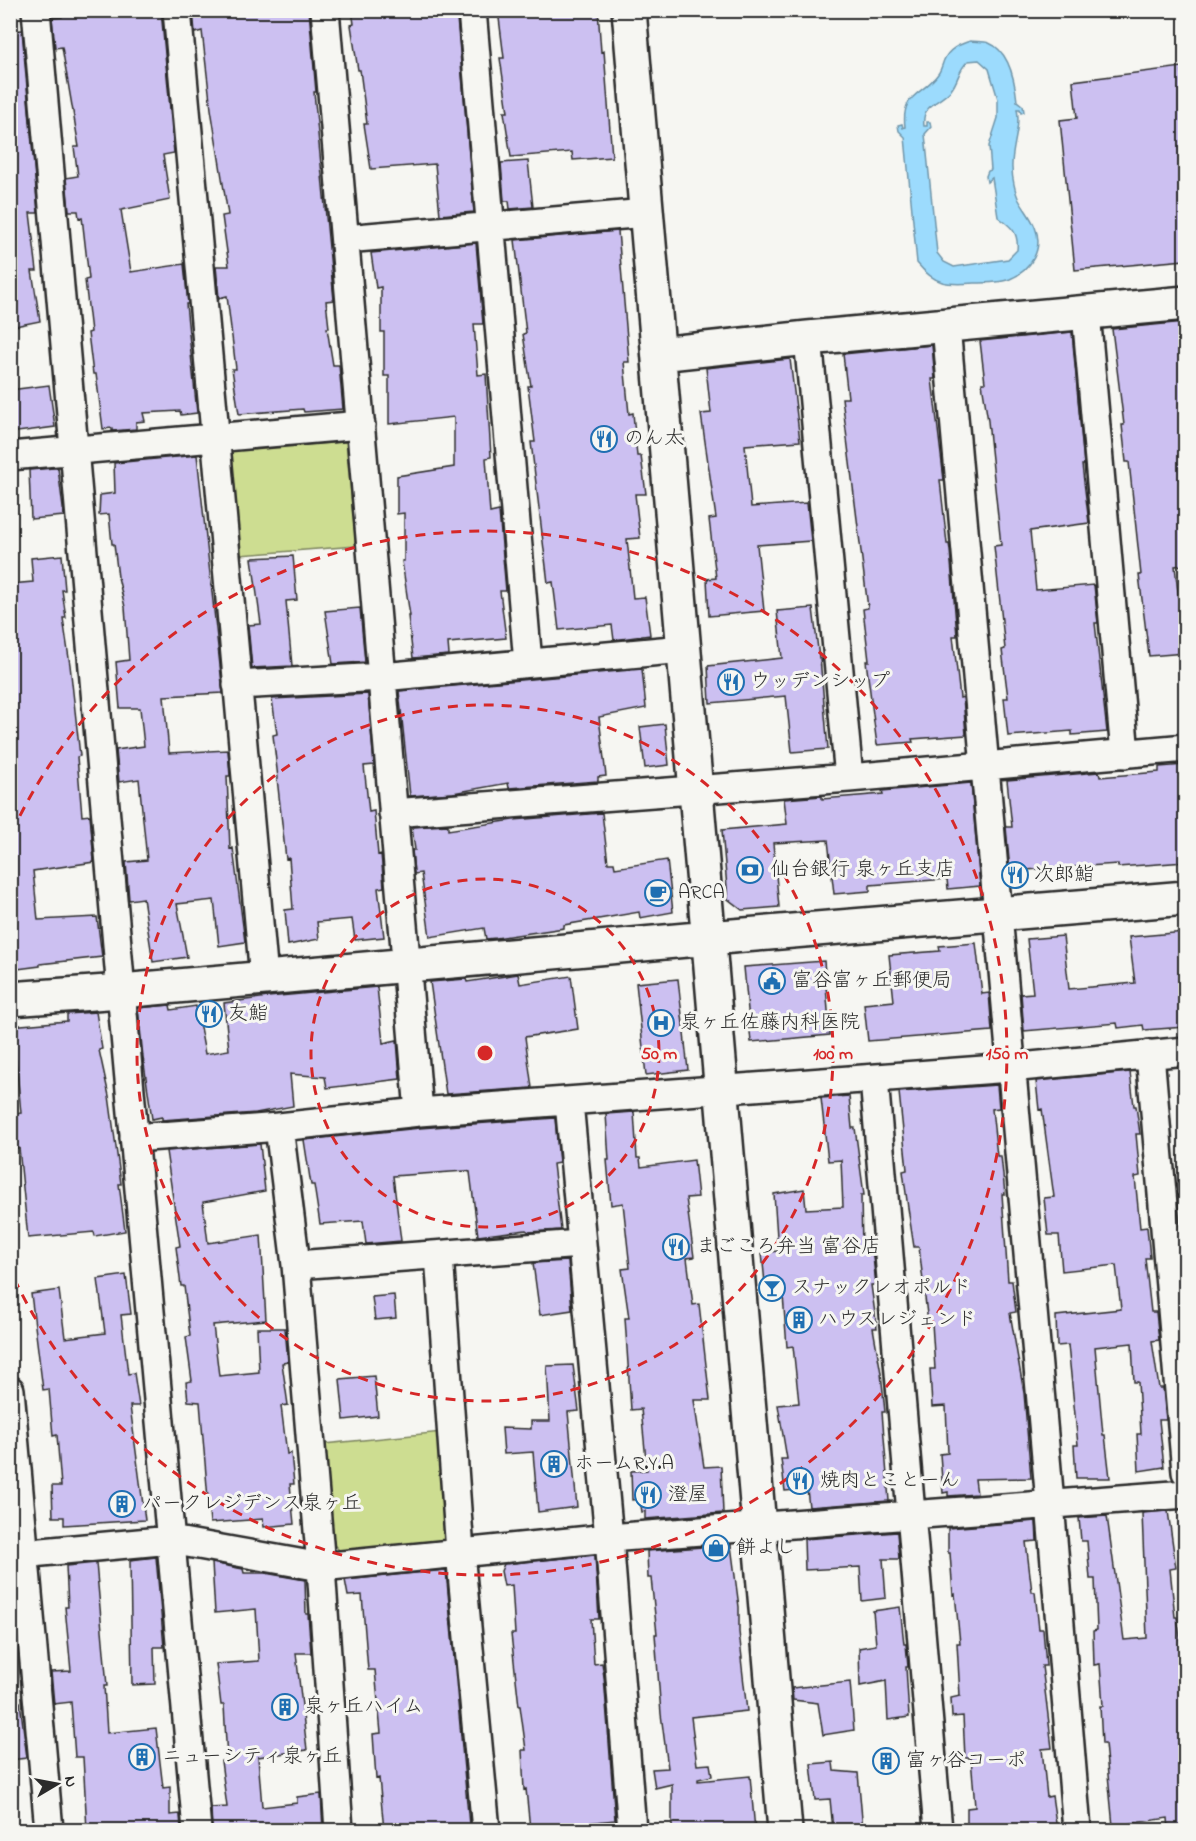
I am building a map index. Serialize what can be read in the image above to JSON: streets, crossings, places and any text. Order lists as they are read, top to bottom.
{
  "places": {
    "restaurant": [
      "のん太",
      "ウッデンシップ",
      "次郎鮨",
      "友鮨",
      "まごころ弁当 富谷店",
      "焼肉とことーん",
      "澄屋"
    ],
    "bank": ["仙台銀行 泉ヶ丘支店"],
    "cafe": ["ARCA"],
    "public building": ["富谷富ヶ丘郵便局"],
    "hospital": ["泉ヶ丘佐藤内科医院"],
    "bar": ["スナックレオポルド"],
    "building": [
      "ハウスレジェンド",
      "ホームR.Y.A",
      "パークレジデンス泉ヶ丘",
      "泉ヶ丘ハイム",
      "ニューシティ泉ヶ丘",
      "富ヶ谷コーポ"
    ],
    "shop": ["餅よし"]
  },
  "north": "right",
  "rings": ["50 m", "100 m", "150 m"]
}
